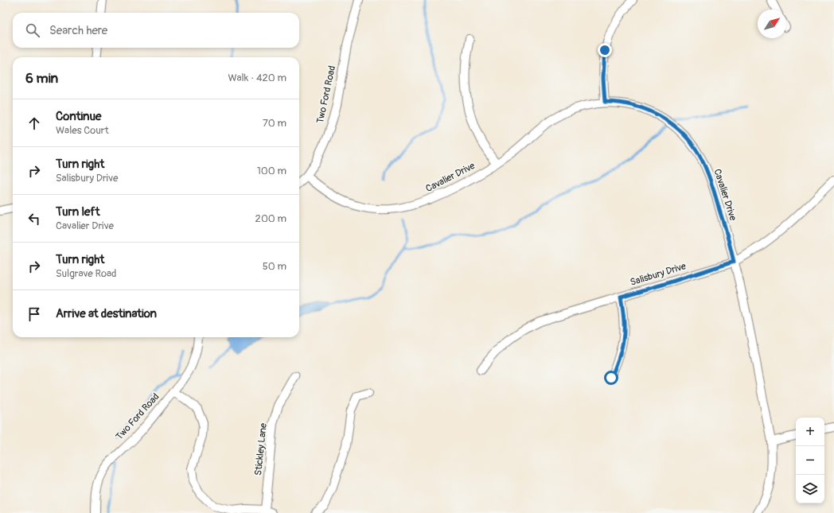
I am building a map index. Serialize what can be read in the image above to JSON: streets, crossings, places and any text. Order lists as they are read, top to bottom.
{
  "streets": {
    "street": [
      "Two Ford Road",
      "Cavalier Drive",
      "Salisbury Drive",
      "Stickley Lane"
    ]
  },
  "crossings": [
    ["Two Ford Road", "Cavalier Drive"],
    ["Cavalier Drive", "Salisbury Drive"]
  ],
  "north": "top right",
  "page": {
    "search": "Search here",
    "heading": ["6 min", "Walk · 420 m"],
    "list": [
      ["Continue", "Wales Court", "70 m"],
      ["Turn right", "Salisbury Drive", "100 m"],
      ["Turn left", "Cavalier Drive", "200 m"],
      ["Turn right", "Sulgrave Road", "50 m"],
      "Arrive at destination"
    ],
    "map_buttons": ["+", "−"]
  }
}
